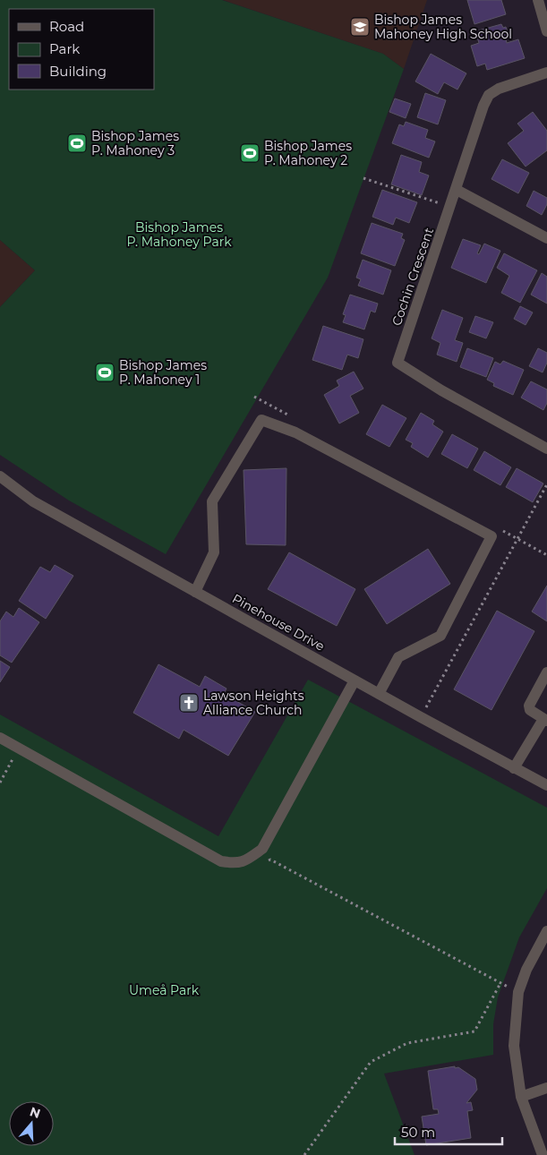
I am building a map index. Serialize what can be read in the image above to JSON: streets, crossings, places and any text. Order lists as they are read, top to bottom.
{
  "streets": {
    "street": ["Cochin Crescent", "Pinehouse Drive"]
  },
  "parks": ["Bishop James P. Mahoney Park", "Umeå Park"],
  "places": {
    "school or university": ["Bishop James Mahoney High School"],
    "sports": ["Bishop James P. Mahoney 3", "Bishop James P. Mahoney 2", "Bishop James P. Mahoney 1"],
    "church": ["Lawson Heights Alliance Church"]
  },
  "legend": ["Road", "Park", "Building"],
  "scale_bar": "50 m",
  "north": "top"
}
